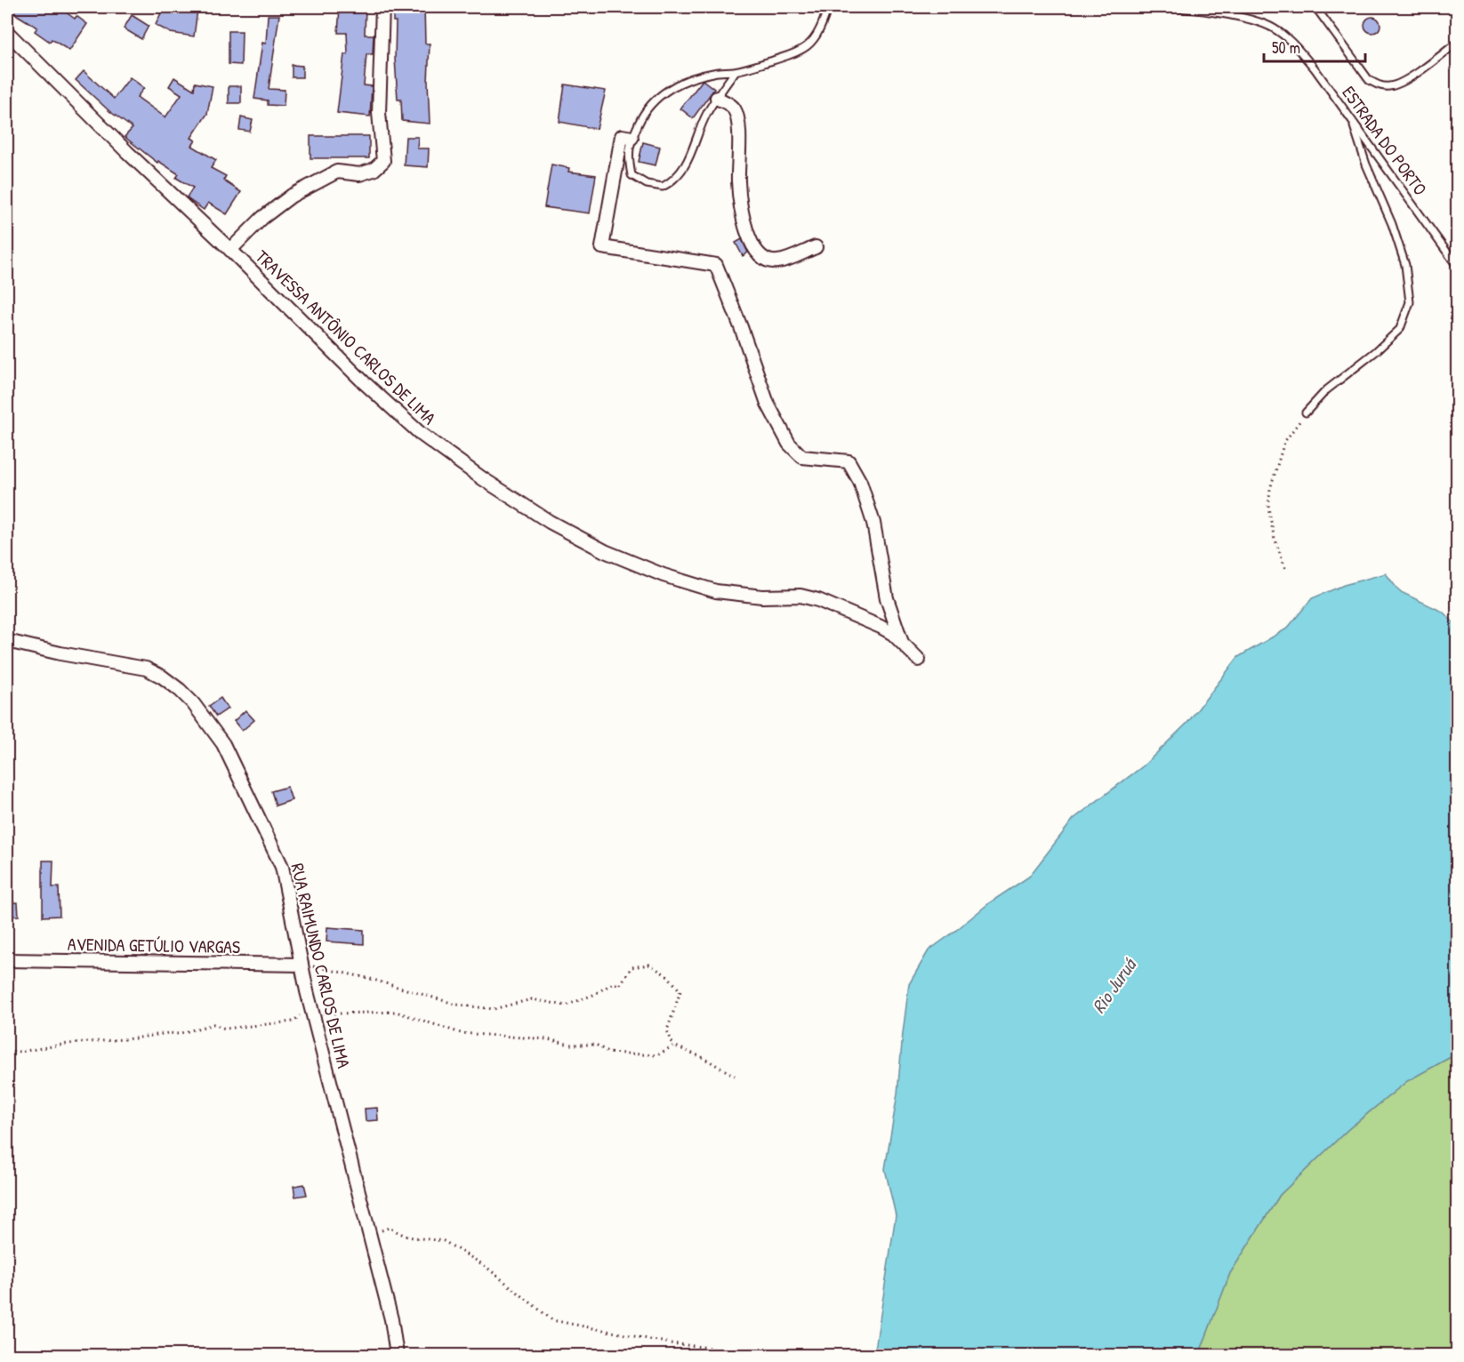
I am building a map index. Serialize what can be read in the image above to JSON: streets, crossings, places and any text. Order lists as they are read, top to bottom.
{
  "streets": {
    "street": ["TRAVESSA ANTÔNIO CARLOS DE LIMA", "AVENIDA GETÚLIO VARGAS", "RUA RAIMUNDO CARLOS DE LIMA"],
    "lane": ["ESTRADA DO PORTO"]
  },
  "crossings": [
    ["AVENIDA GETÚLIO VARGAS", "RUA RAIMUNDO CARLOS DE LIMA"]
  ],
  "water": ["Rio Juruá"],
  "scale_bar": "50 m"
}
